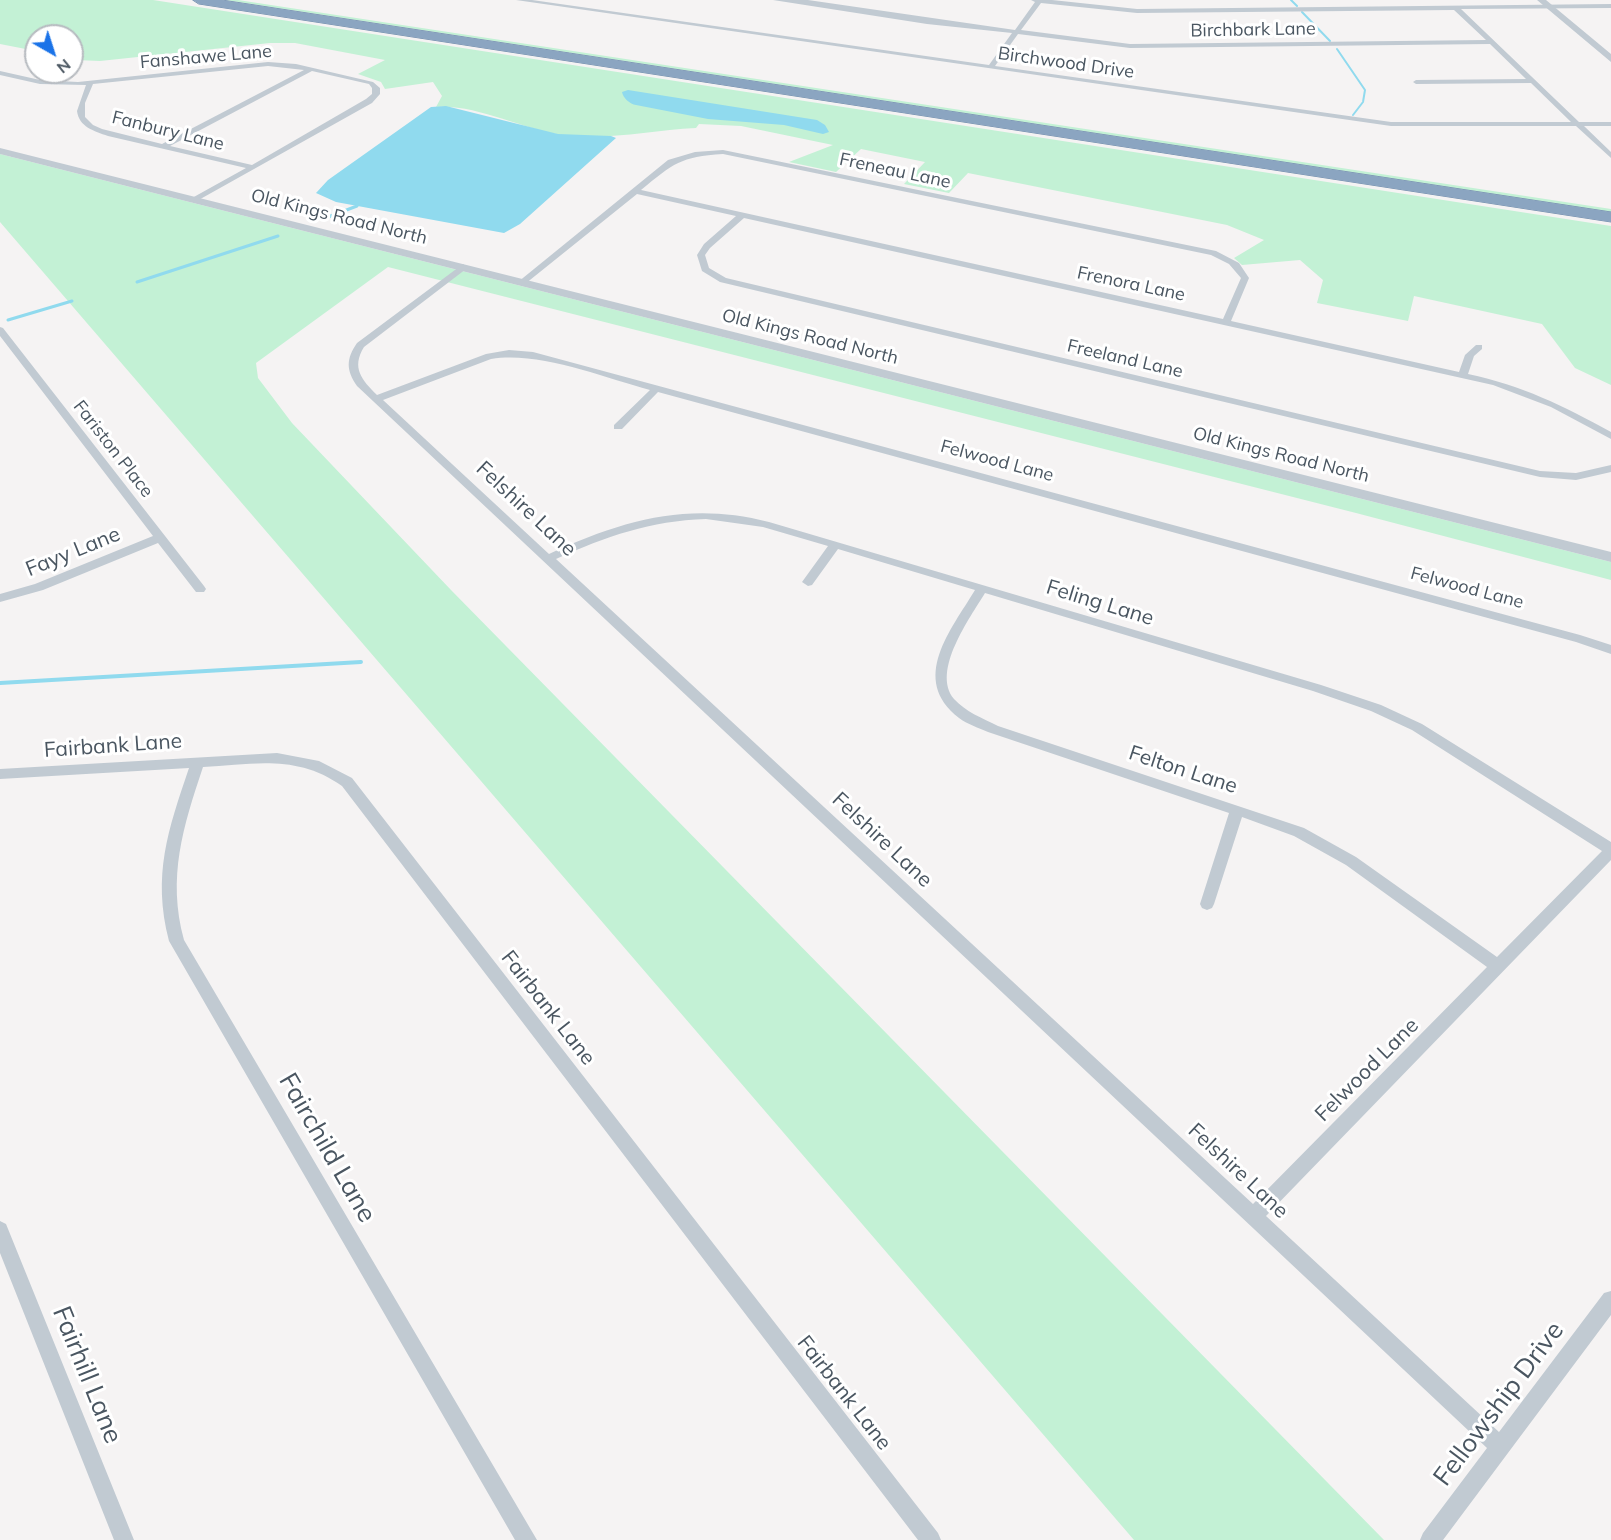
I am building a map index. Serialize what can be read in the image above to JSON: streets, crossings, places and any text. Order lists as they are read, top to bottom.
{
  "streets": {
    "street": [
      "Birchbark Lane",
      "Fanshawe Lane",
      "Birchwood Drive",
      "Fanbury Lane",
      "Freneau Lane",
      "Old Kings Road North",
      "Frenora Lane",
      "Freeland Lane",
      "Fariston Place",
      "Felwood Lane",
      "Felshire Lane",
      "Fayy Lane",
      "Feling Lane",
      "Fairbank Lane",
      "Felton Lane",
      "Fairchild Lane",
      "Fairhill Lane",
      "Fellowship Drive"
    ]
  },
  "crossings": [
    ["Fanshawe Lane", "Fanbury Lane"],
    ["Fanshawe Lane", "Old Kings Road North"],
    ["Freneau Lane", "Old Kings Road North"],
    ["Freneau Lane", "Frenora Lane"],
    ["Old Kings Road North", "Felshire Lane"],
    ["Frenora Lane", "Freeland Lane"],
    ["Fariston Place", "Fayy Lane"],
    ["Felwood Lane", "Felshire Lane"],
    ["Felwood Lane", "Feling Lane"],
    ["Felwood Lane", "Felton Lane"],
    ["Felshire Lane", "Feling Lane"],
    ["Felshire Lane", "Fellowship Drive"],
    ["Feling Lane", "Felton Lane"],
    ["Fairbank Lane", "Fairchild Lane"]
  ],
  "north": "bottom right"
}
